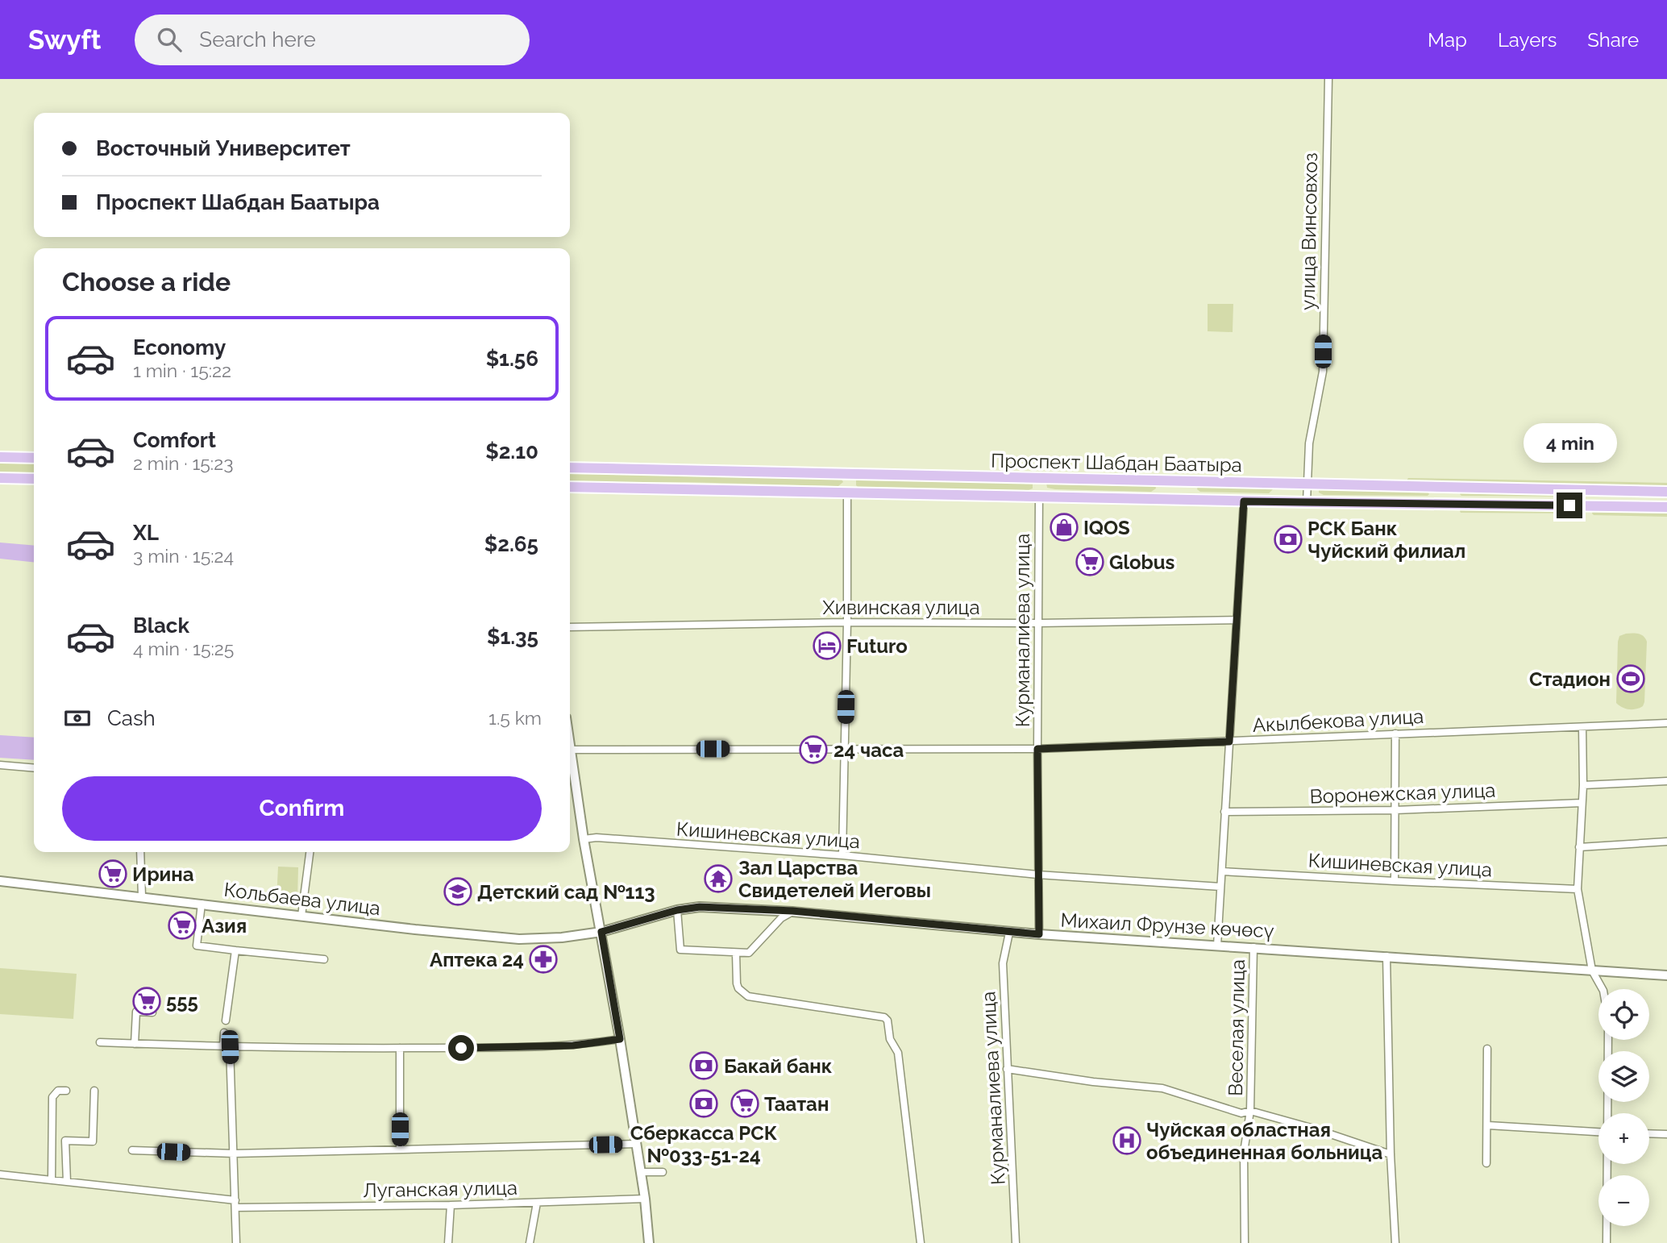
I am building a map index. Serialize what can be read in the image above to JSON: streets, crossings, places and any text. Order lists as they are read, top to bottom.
{
  "streets": {
    "main road": ["Проспект Шабдан Баатыра", "Кольбаева улица", "Михаил Фрунзе көчөсү"],
    "street": [
      "улица Винсовхоз",
      "Хивинская улица",
      "Курманалиева улица",
      "Акылбекова улица",
      "Воронежская улица",
      "Кишиневская улица",
      "Веселая улица",
      "Луганская улица"
    ]
  },
  "crossings": [
    ["улица Винсовхоз", "Проспект Шабдан Баатыра"],
    ["Проспект Шабдан Баатыра", "Курманалиева улица"],
    ["Хивинская улица", "Курманалиева улица"],
    ["Курманалиева улица", "Акылбекова улица"],
    ["Курманалиева улица", "Кишиневская улица"],
    ["Курманалиева улица", "Михаил Фрунзе көчөсү"],
    ["Кольбаева улица", "Михаил Фрунзе көчөсү"],
    ["Михаил Фрунзе көчөсү", "Веселая улица"]
  ],
  "places": {
    "shop": ["IQOS"],
    "bank": ["РСК Банк Чуйский филиал", "Бакай банк", "Сберкасса РСК №033-51-24"],
    "supermarket": [
      "Globus",
      "24 часа",
      "Ирина",
      "Азия",
      "555",
      "Таатан"
    ],
    "hotel": ["Futuro"],
    "sports": ["Стадион"],
    "temple": ["Зал Царства Свидетелей Иеговы"],
    "school or university": ["Детский сад №113"],
    "pharmacy": ["Аптека 24"],
    "hospital": ["Чуйская областная объединенная больница"]
  },
  "page": {
    "header": "Swyft",
    "search": "Search here",
    "nav": ["Map", "Layers", "Share"],
    "banner": ["Восточный Университет", "Проспект Шабдан Баатыра"],
    "heading": "Choose a ride",
    "list": [
      {
        "name": "Economy",
        "note": "1 min · 15:22",
        "value": "$1.56"
      },
      {
        "name": "Comfort",
        "note": "2 min · 15:23",
        "value": "$2.10"
      },
      {
        "name": "XL",
        "note": "3 min · 15:24",
        "value": "$2.65"
      },
      {
        "name": "Black",
        "note": "4 min · 15:25",
        "value": "$1.35"
      }
    ],
    "bubble": "4 min",
    "pay": ["Cash", "1.5 km"],
    "buttons": "Confirm",
    "map_buttons": ["+", "−"]
  }
}
